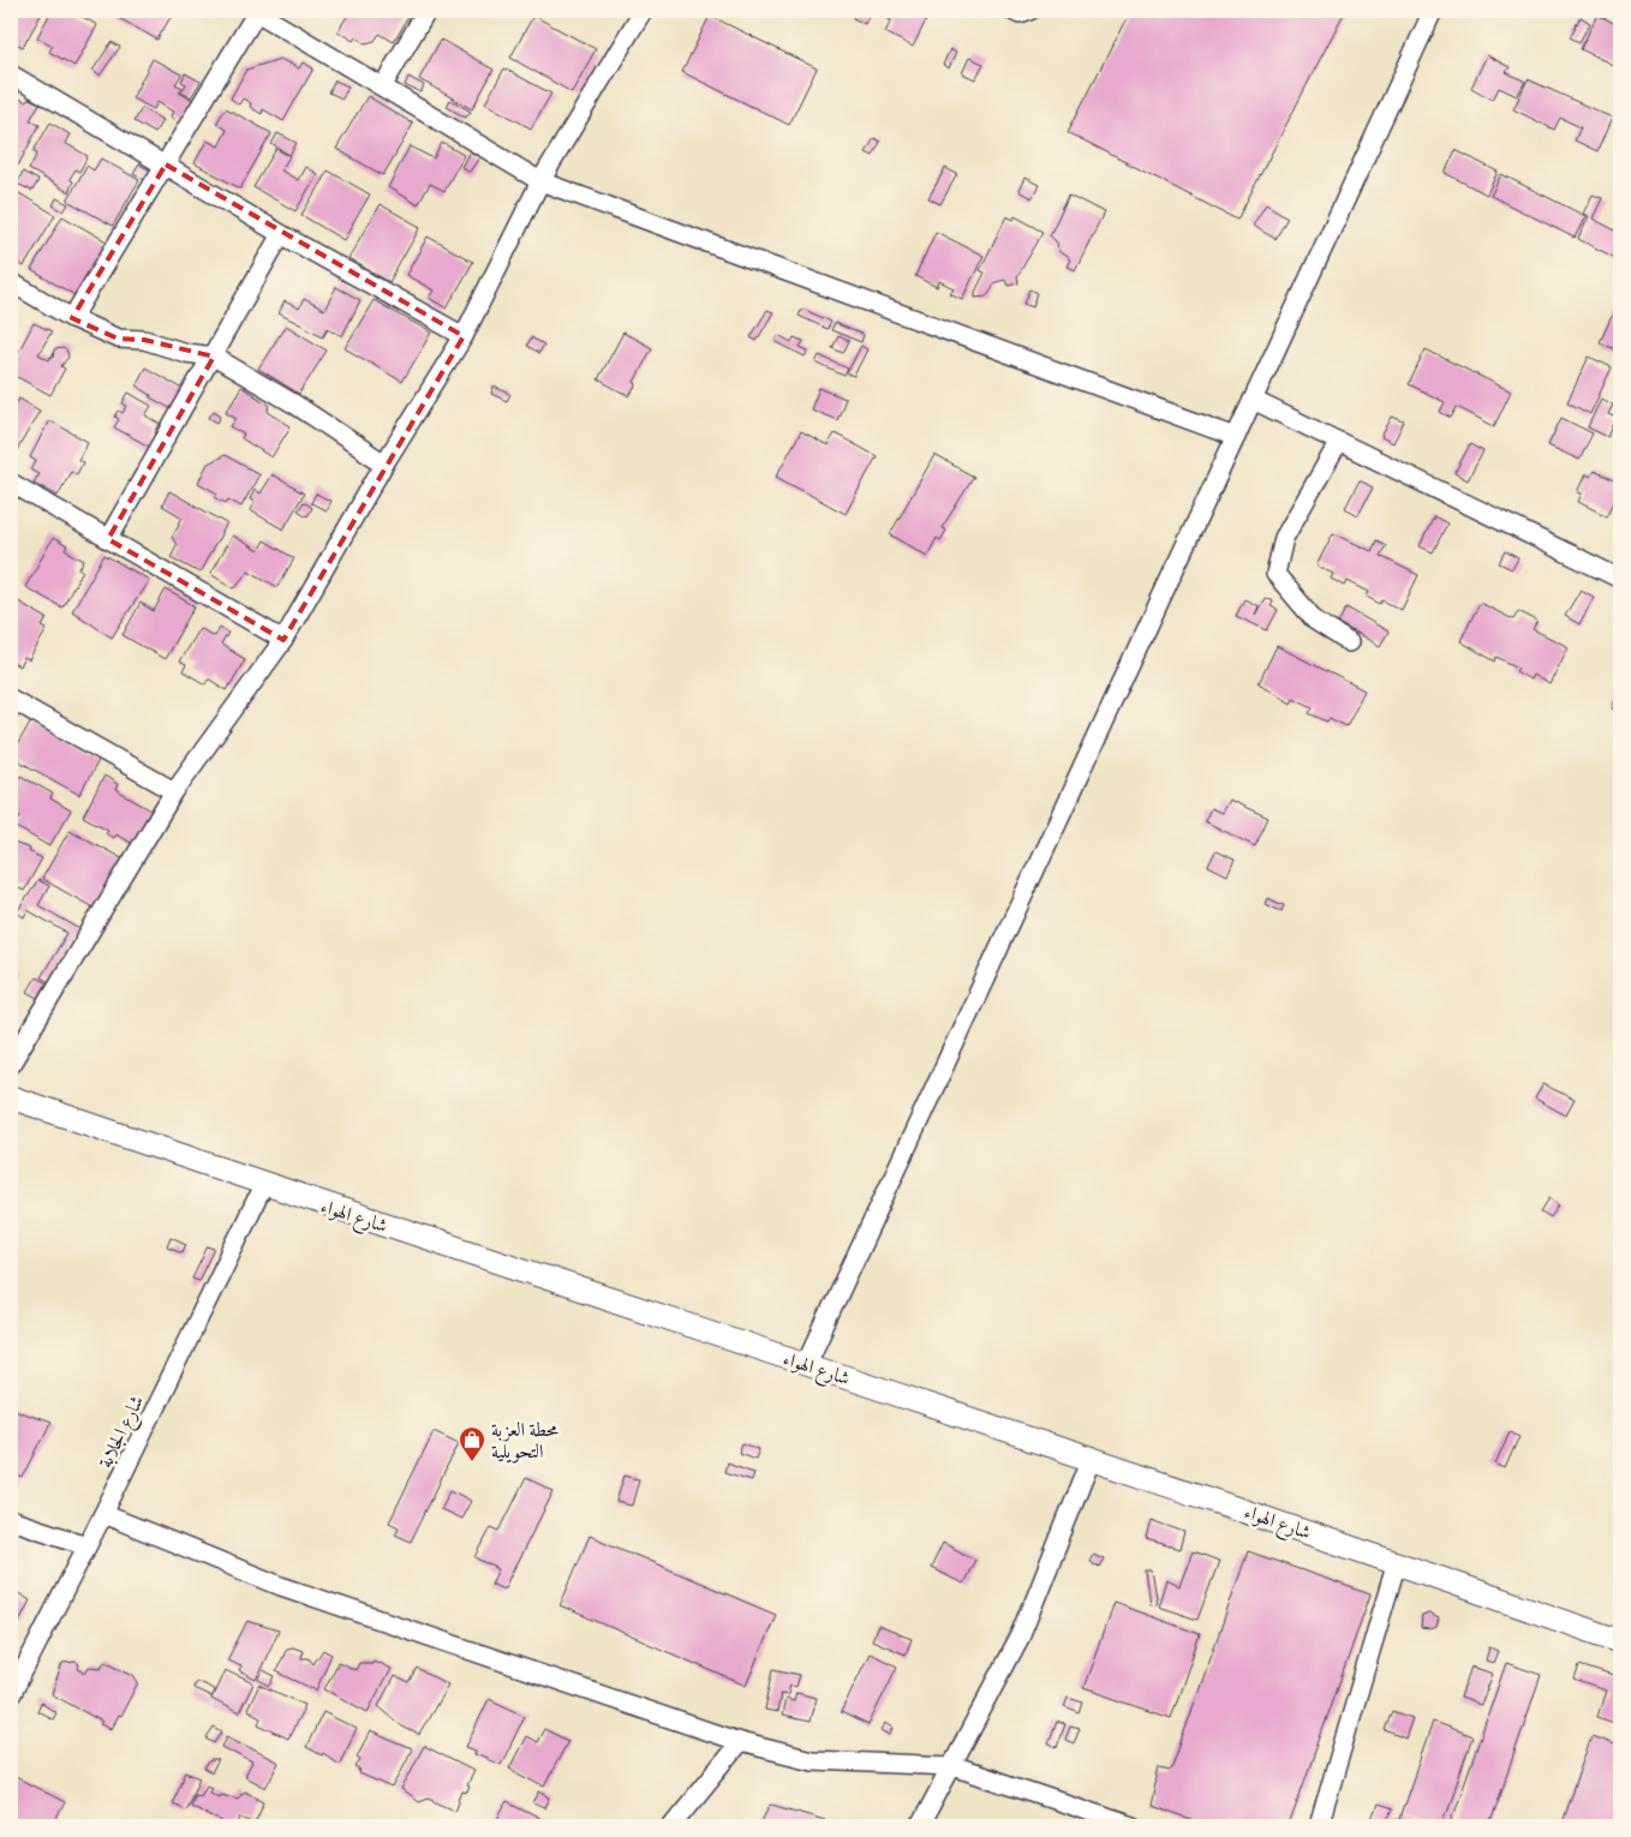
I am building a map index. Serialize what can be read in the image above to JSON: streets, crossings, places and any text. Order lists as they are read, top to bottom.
{
  "streets": {
    "street": ["شارع الهواء", "شارع الجلابة"]
  },
  "crossings": [
    ["شارع الهواء", "شارع الجلابة"]
  ],
  "places": {
    "shop": ["محطة العزبة التحويلية"]
  }
}
